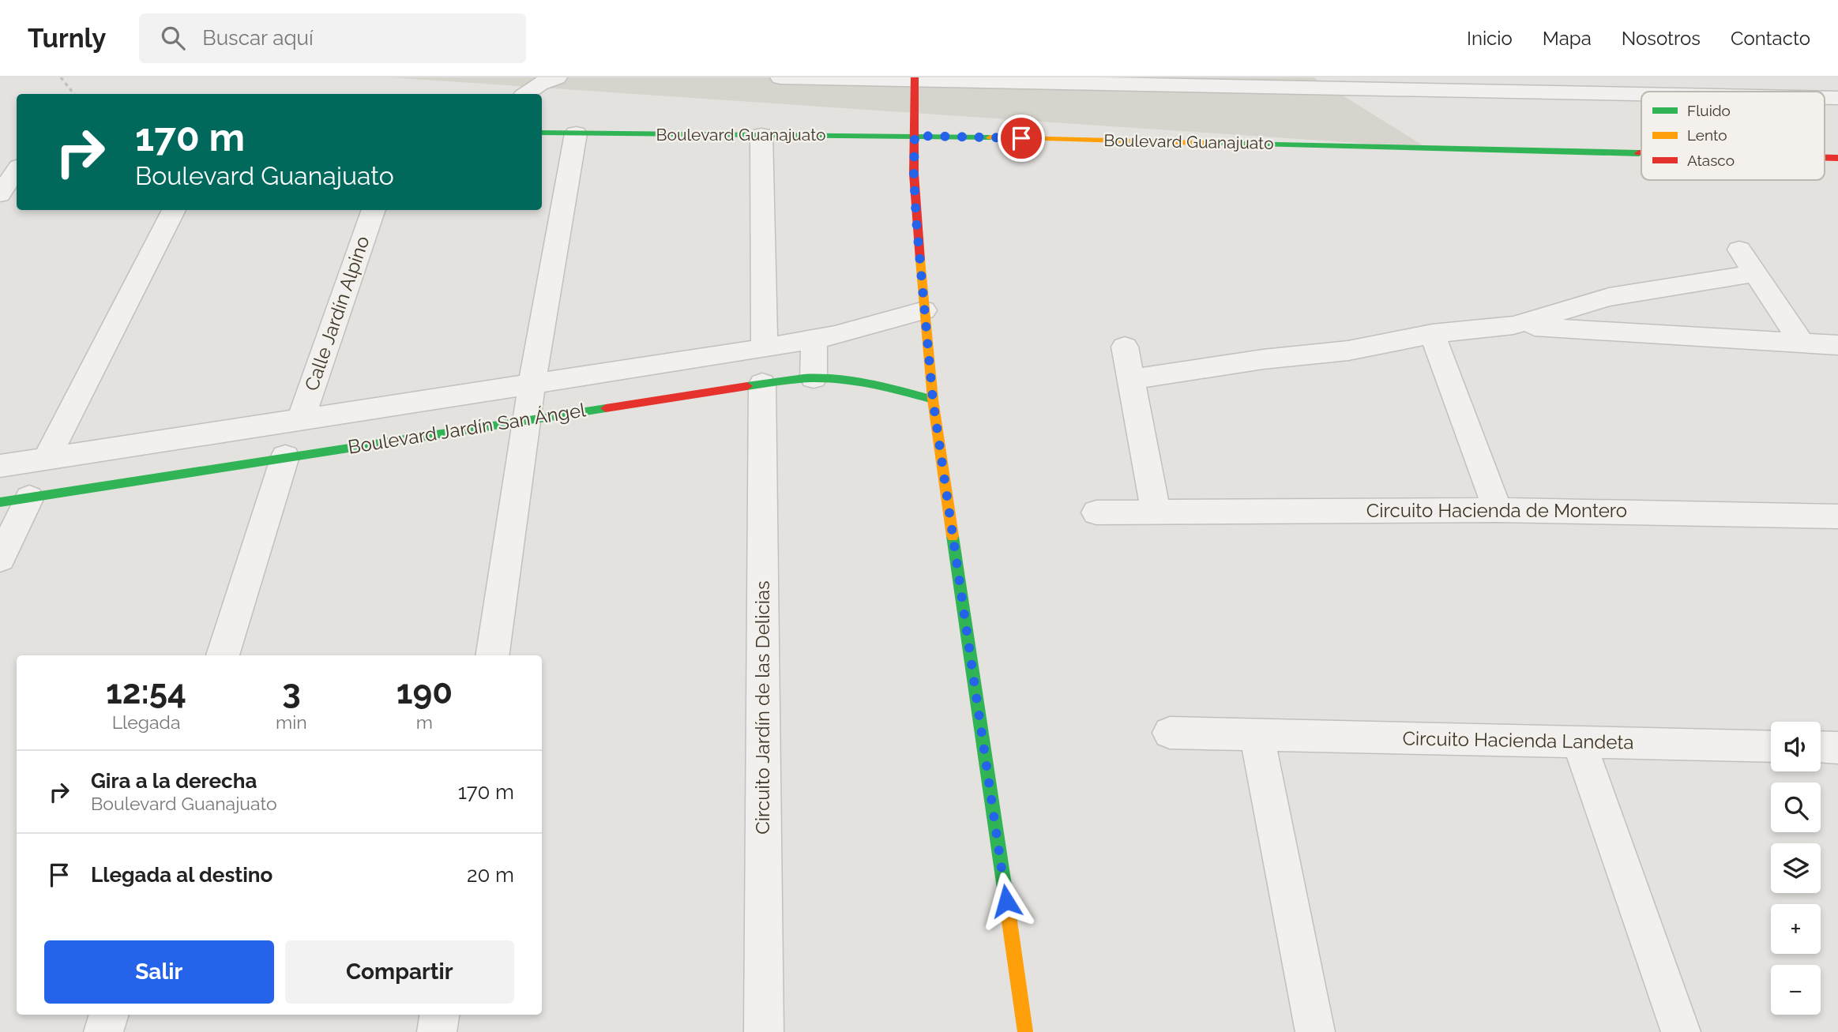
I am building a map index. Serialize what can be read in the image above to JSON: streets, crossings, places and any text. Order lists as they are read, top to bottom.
{
  "streets": {
    "street": [
      "Boulevard Guanajuato",
      "Calle Jardín Alpino",
      "Boulevard Jardín San Ángel",
      "Circuito Hacienda de Montero",
      "Circuito Jardín de las Delicias",
      "Circuito Hacienda Landeta"
    ]
  },
  "crossings": [
    ["Calle Jardín Alpino", "Boulevard Jardín San Ángel"],
    ["Boulevard Jardín San Ángel", "Circuito Jardín de las Delicias"]
  ],
  "legend": ["Fluido", "Lento", "Atasco"],
  "page": {
    "header": "Turnly",
    "search": "Buscar aquí",
    "nav": [
      "Inicio",
      "Mapa",
      "Nosotros",
      "Contacto"
    ],
    "turn": ["170 m", "Boulevard Guanajuato"],
    "eta": [
      "12:54",
      "Llegada",
      "3",
      "min",
      "190",
      "m"
    ],
    "map_buttons": ["+", "−"],
    "list": [
      {
        "name": "Gira a la derecha",
        "note": "Boulevard Guanajuato",
        "value": "170 m"
      },
      {
        "name": "Llegada al destino",
        "value": "20 m"
      }
    ],
    "buttons": ["Salir", "Compartir"]
  }
}
